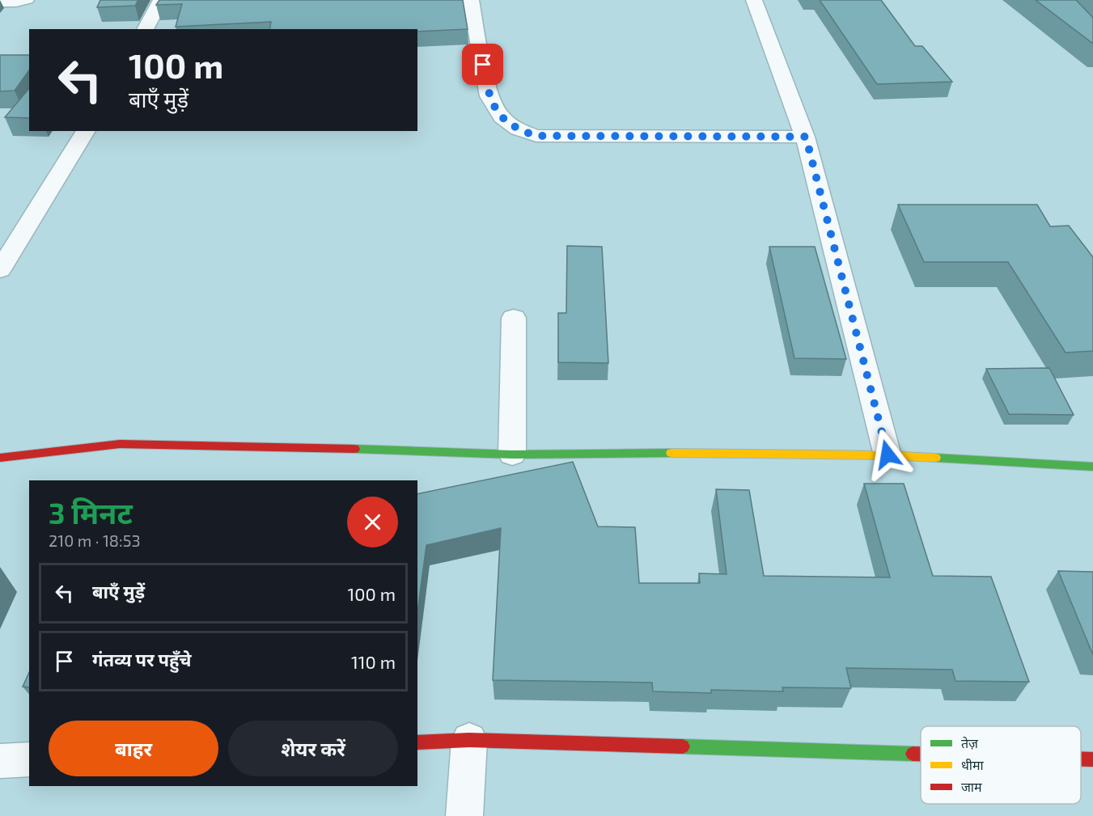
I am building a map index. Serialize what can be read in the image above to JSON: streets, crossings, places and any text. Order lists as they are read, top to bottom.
{
  "legend": ["तेज़", "धीमा", "जाम"],
  "page": {
    "turn": ["100 m", "बाएँ मुड़ें"],
    "heading": ["3 मिनट", "210 m · 18:53"],
    "list": [
      {
        "name": "बाएँ मुड़ें",
        "value": "100 m"
      },
      {
        "name": "गंतव्य पर पहुँचे",
        "value": "110 m"
      }
    ],
    "buttons": ["बाहर", "शेयर करें"]
  }
}
